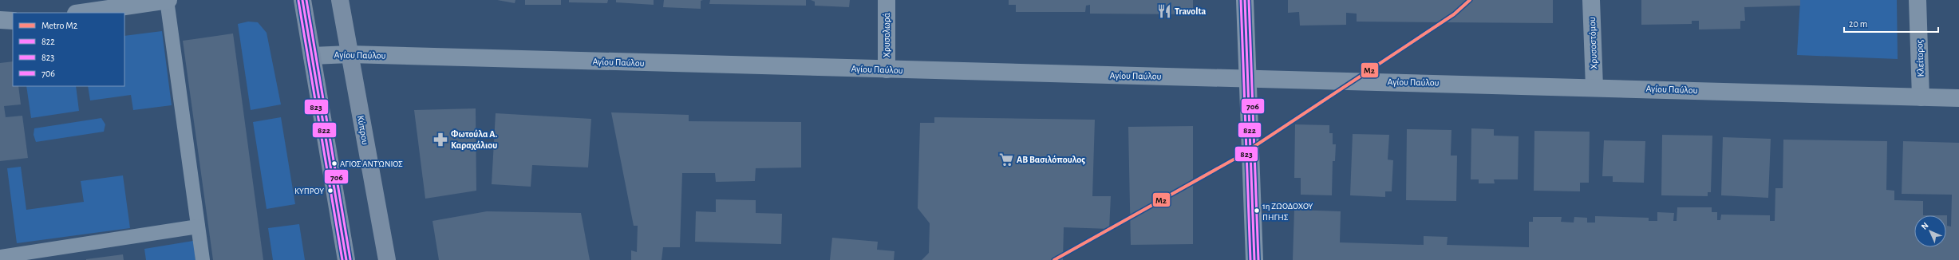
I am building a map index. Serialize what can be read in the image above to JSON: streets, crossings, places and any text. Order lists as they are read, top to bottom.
{
  "streets": {
    "street": [
      "Χρυσολωρά",
      "Χρυσοστόμου",
      "Αγίου Παύλου",
      "Κλείτορος",
      "Κύπρου"
    ]
  },
  "crossings": [
    ["Χρυσολωρά", "Αγίου Παύλου"],
    ["Χρυσοστόμου", "Αγίου Παύλου"],
    ["Αγίου Παύλου", "Κλείτορος"],
    ["Αγίου Παύλου", "Κύπρου"]
  ],
  "places": {
    "restaurant": ["Travolta"],
    "pharmacy": ["Φωτούλα Α. Καραχάλιου"],
    "supermarket": ["ΑΒ Βασιλόπουλος"],
    "other": ["ΑΓΙΟΣ ΑΝΤΏΝΙΟΣ", "ΚΥΠΡΟΥ", "1η ΖΩΟΔΟΧΟΥ ΠΗΓΗΣ"]
  },
  "lines": [
    "metro line Μ2",
    "transit line 822",
    "transit line 823",
    "transit line 706"
  ],
  "legend": [
    "Metro Μ2",
    "822",
    "823",
    "706"
  ],
  "scale_bar": "20 m",
  "north": "top left"
}
